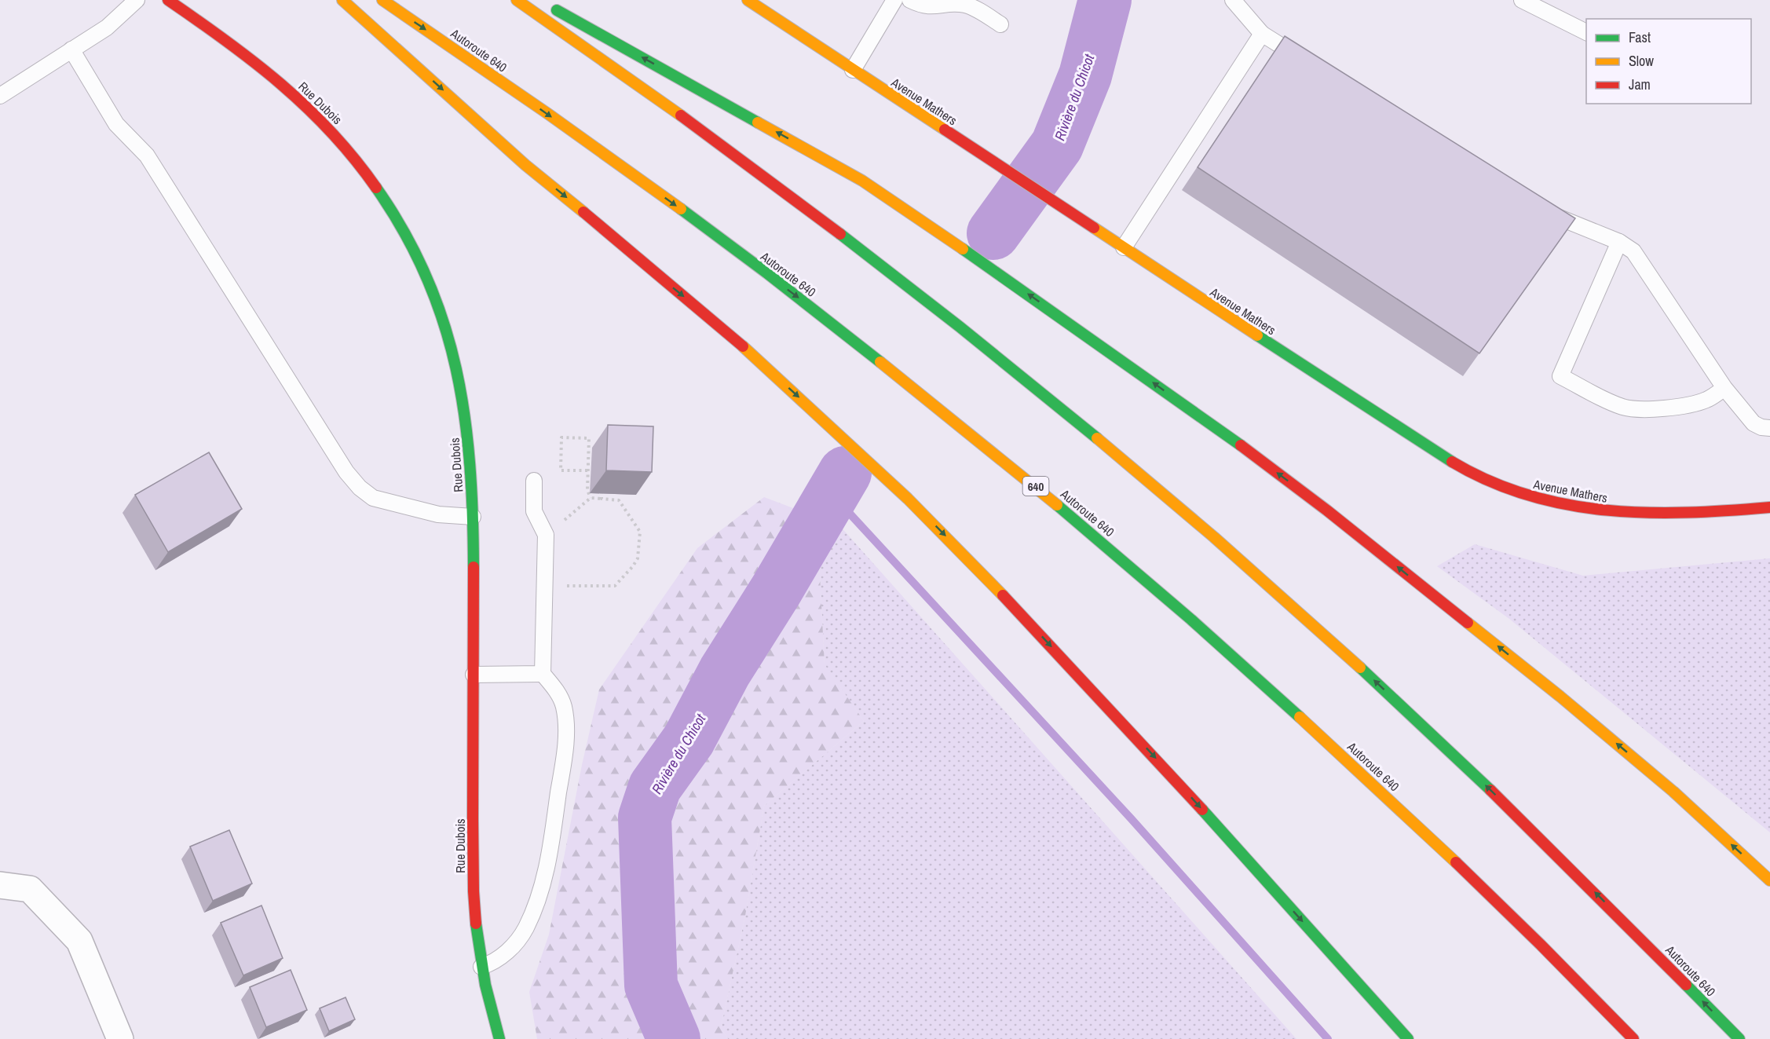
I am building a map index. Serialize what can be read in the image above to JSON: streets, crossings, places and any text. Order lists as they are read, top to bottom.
{
  "streets": {
    "main road": [
      "Autoroute 640",
      "Avenue Mathers",
      "Rue Dubois",
      "640"
    ]
  },
  "water": ["Rivière du Chicot"],
  "legend": ["Fast", "Slow", "Jam"]
}
